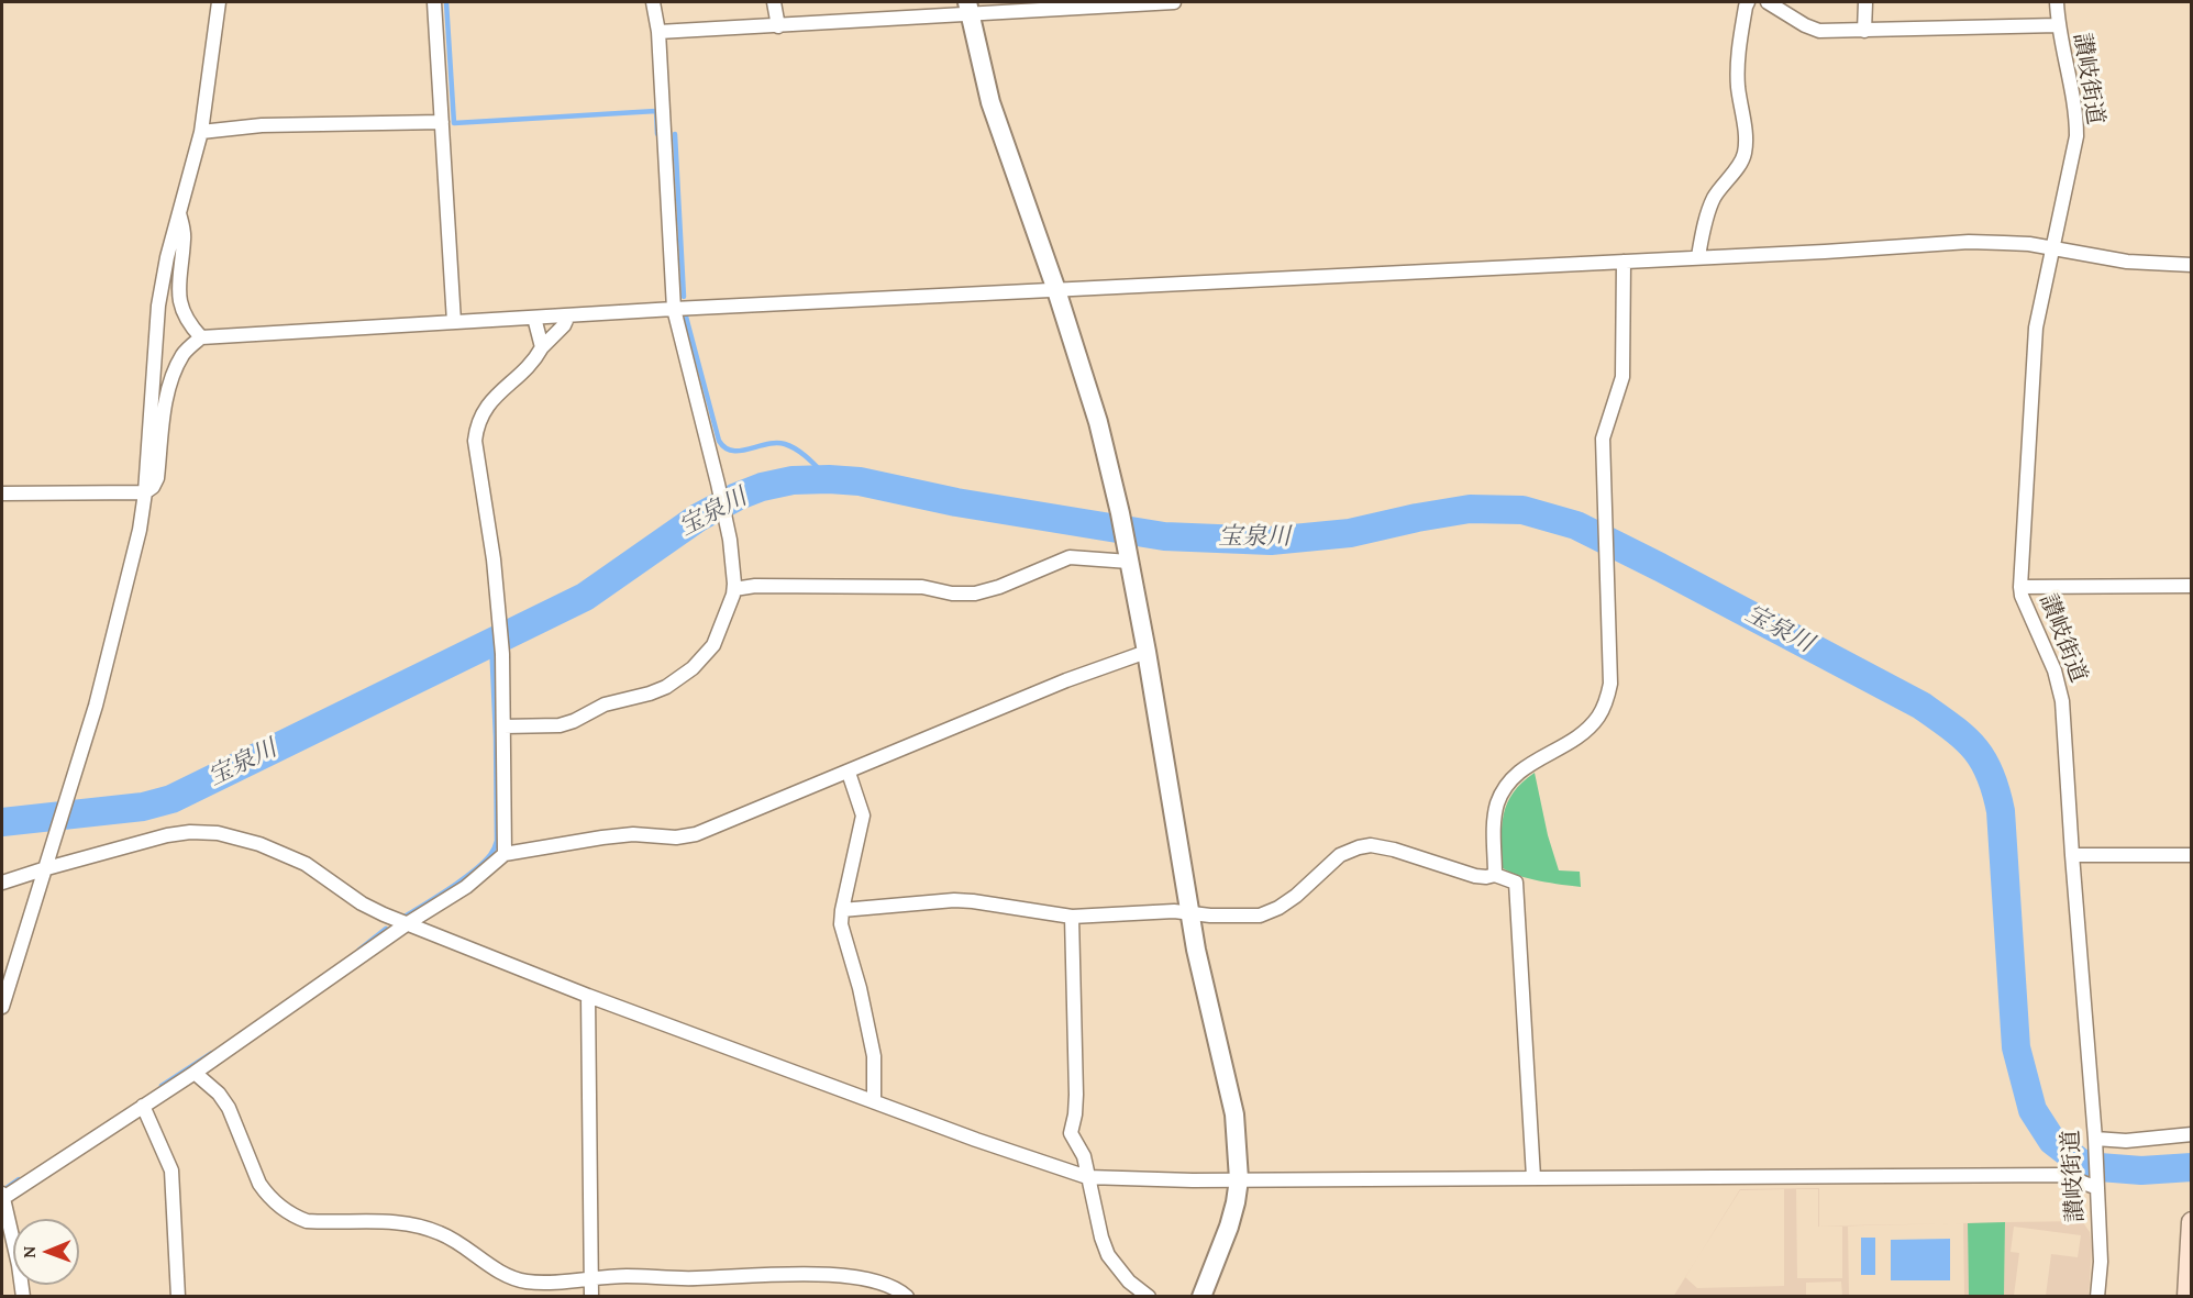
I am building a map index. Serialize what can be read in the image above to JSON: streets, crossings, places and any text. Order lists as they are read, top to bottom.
{
  "streets": {
    "street": ["讃岐街道"]
  },
  "water": ["宝泉川"],
  "north": "left"
}
